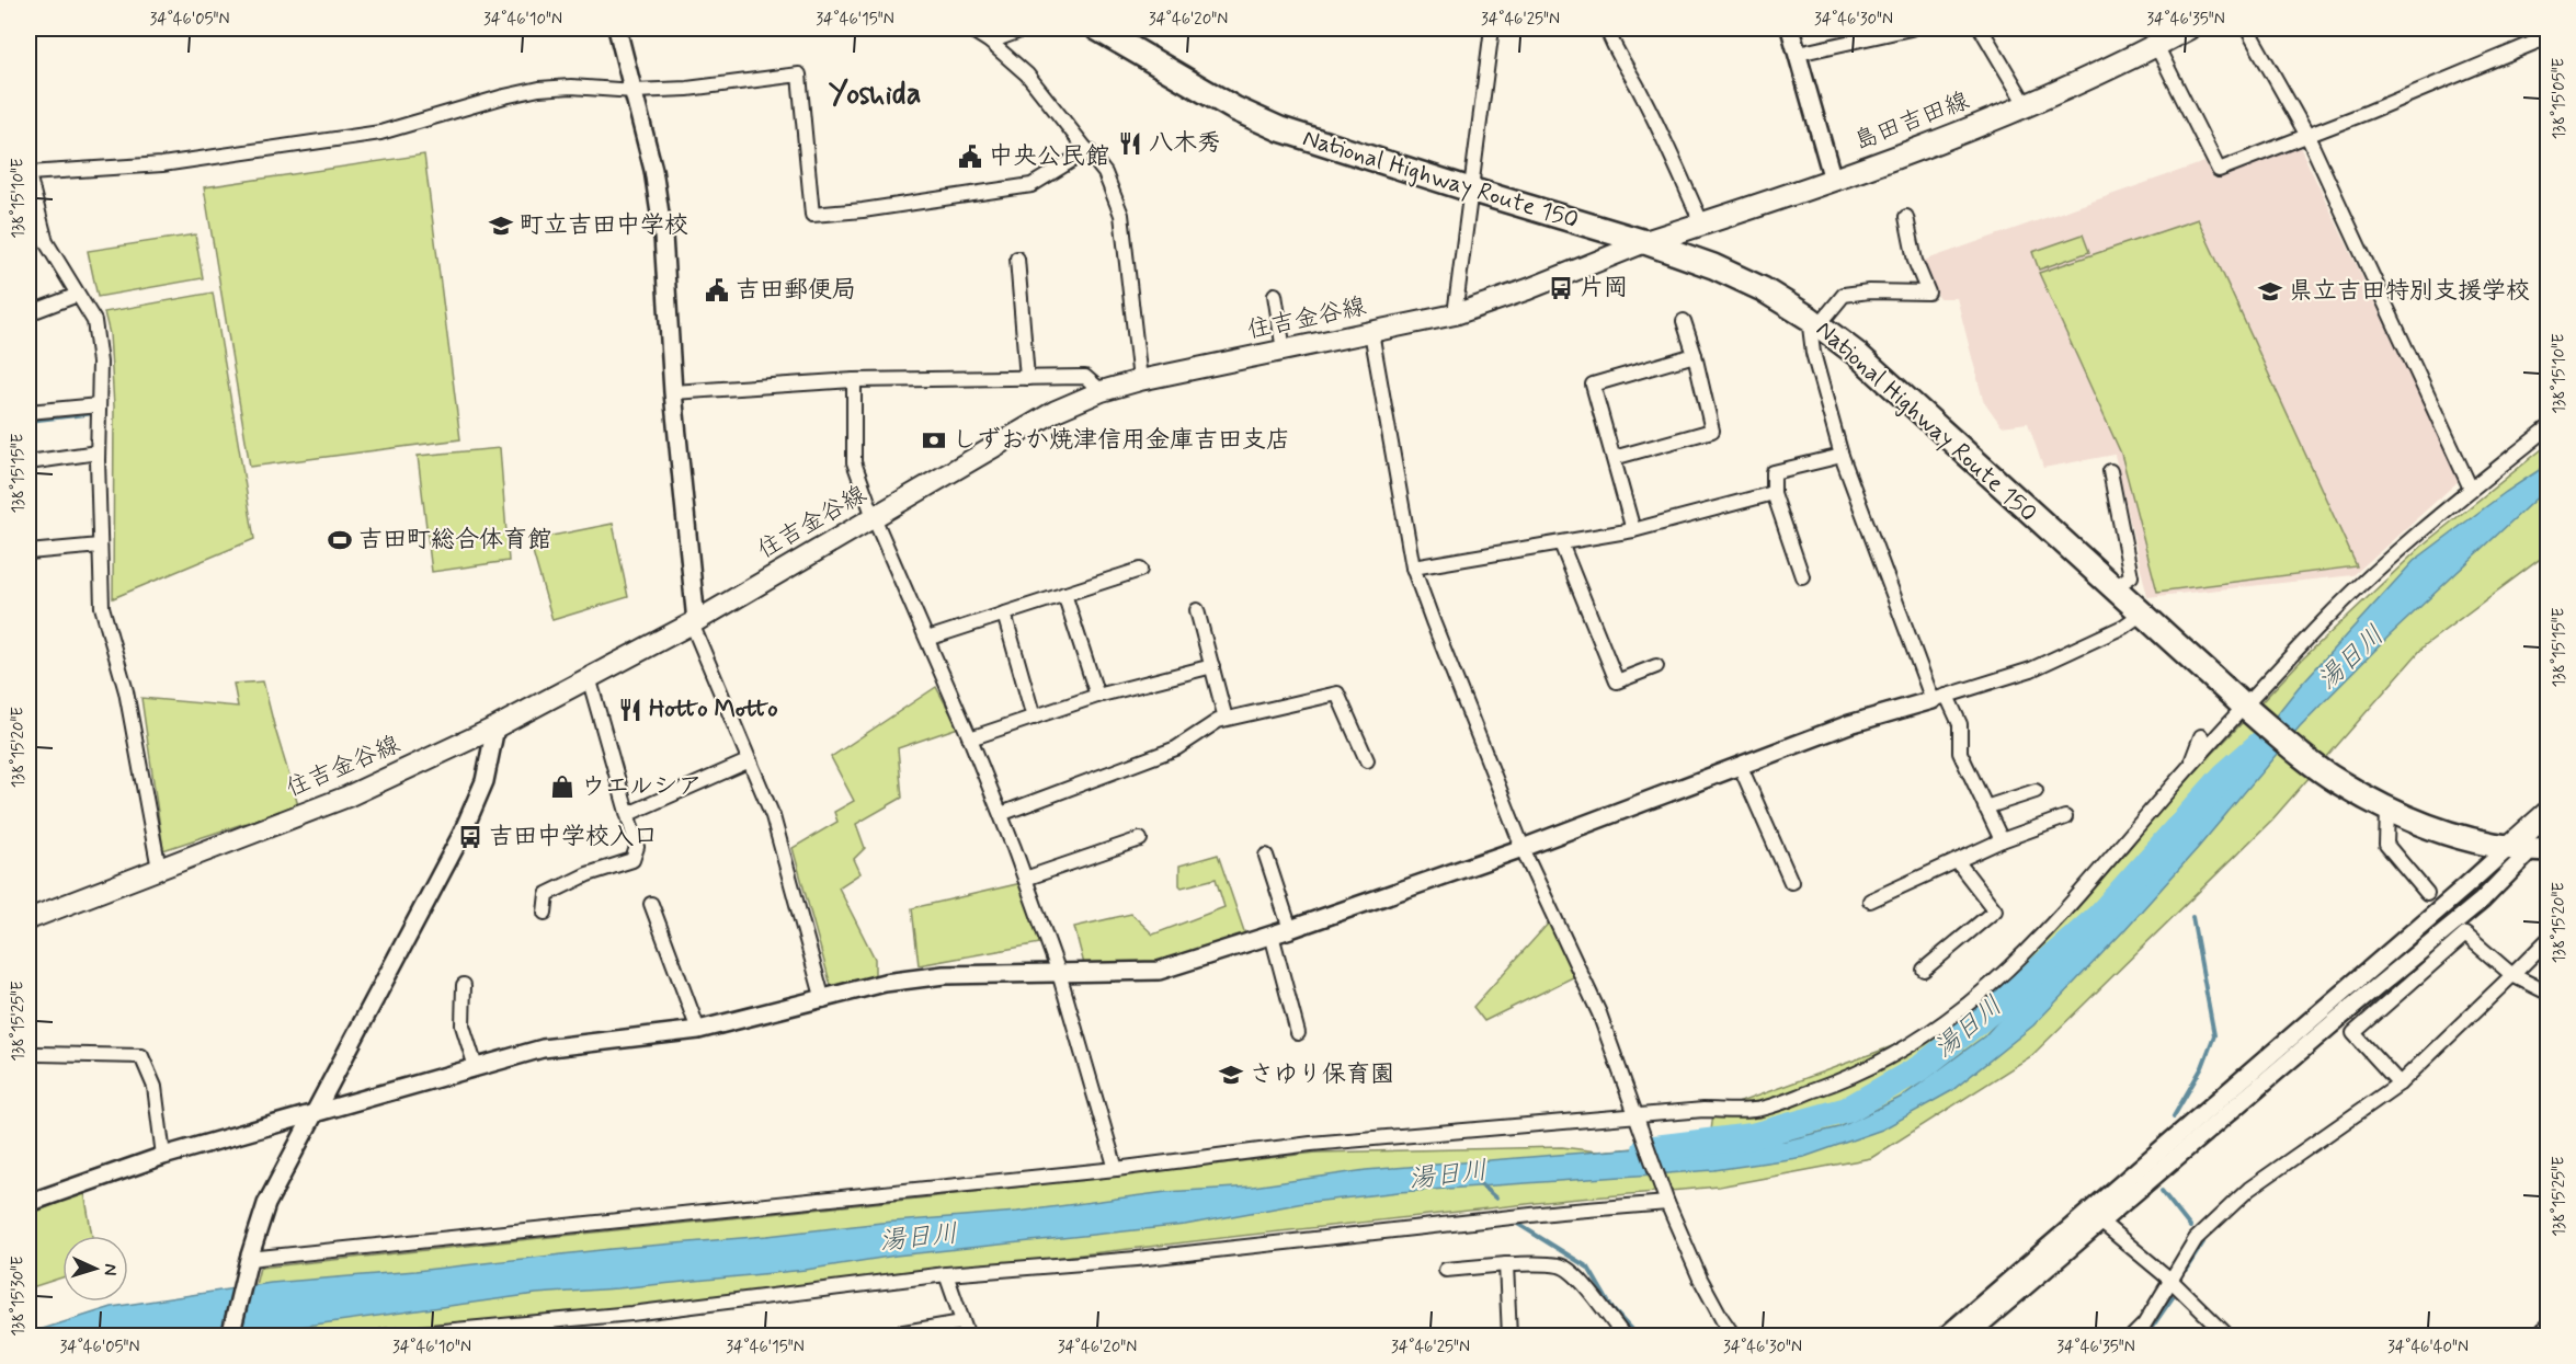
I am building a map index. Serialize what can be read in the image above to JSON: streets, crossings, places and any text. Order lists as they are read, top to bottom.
{
  "streets": {
    "highway": ["National Highway Route 150"],
    "main road": ["島田吉田線", "住吉金谷線"]
  },
  "crossings": [
    ["島田吉田線", "National Highway Route 150"],
    ["島田吉田線", "住吉金谷線"],
    ["National Highway Route 150", "住吉金谷線"]
  ],
  "districts": ["Yoshida"],
  "water": ["湯日川"],
  "places": {
    "restaurant": ["八木秀", "Hotto Motto"],
    "public building": ["中央公民館", "吉田郵便局"],
    "school or university": ["町立吉田中学校", "県立吉田特別支援学校", "さゆり保育園"],
    "bus stop": ["片岡", "吉田中学校入口"],
    "bank": ["しずおか焼津信用金庫吉田支店"],
    "sports": ["吉田町総合体育館"],
    "shop": ["ウエルシア"]
  },
  "north": "right",
  "coordinates": [
    "34°46'05\"N",
    "34°46'10\"N",
    "34°46'15\"N",
    "34°46'20\"N",
    "34°46'25\"N",
    "34°46'30\"N",
    "34°46'35\"N",
    "138°15'05\"E",
    "138°15'10\"E",
    "138°15'15\"E",
    "138°15'20\"E",
    "138°15'25\"E",
    "138°15'30\"E",
    "34°46'40\"N"
  ]
}
